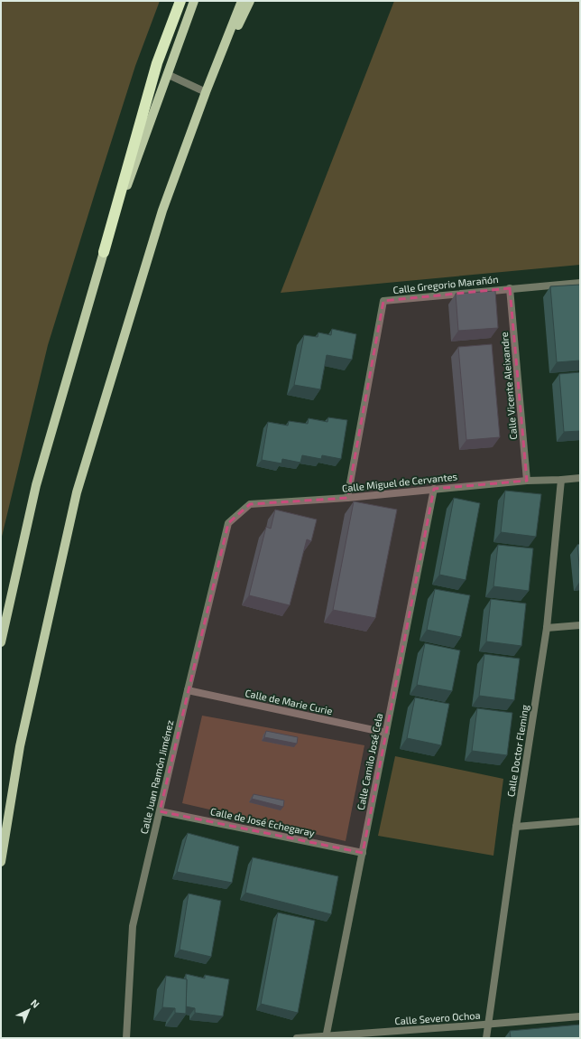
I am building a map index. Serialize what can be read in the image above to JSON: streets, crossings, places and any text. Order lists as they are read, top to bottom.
{
  "streets": {
    "street": [
      "Calle Gregorio Marañón",
      "Calle Vicente Aleixandre",
      "Calle Miguel de Cervantes",
      "Calle de Marie Curie",
      "Calle Doctor Fleming",
      "Calle Camilo José Cela",
      "Calle Juan Ramón Jiménez",
      "Calle de José Echegaray",
      "Calle Severo Ochoa"
    ]
  },
  "crossings": [
    ["Calle Gregorio Marañón", "Calle Vicente Aleixandre"],
    ["Calle Gregorio Marañón", "Calle Miguel de Cervantes"],
    ["Calle Vicente Aleixandre", "Calle Miguel de Cervantes"],
    ["Calle Miguel de Cervantes", "Calle Doctor Fleming"],
    ["Calle Miguel de Cervantes", "Calle Camilo José Cela"],
    ["Calle Miguel de Cervantes", "Calle Juan Ramón Jiménez"],
    ["Calle de Marie Curie", "Calle Camilo José Cela"],
    ["Calle de Marie Curie", "Calle Juan Ramón Jiménez"],
    ["Calle Doctor Fleming", "Calle Severo Ochoa"],
    ["Calle Camilo José Cela", "Calle de José Echegaray"],
    ["Calle Camilo José Cela", "Calle Severo Ochoa"],
    ["Calle Juan Ramón Jiménez", "Calle de José Echegaray"]
  ],
  "north": "top right"
}
